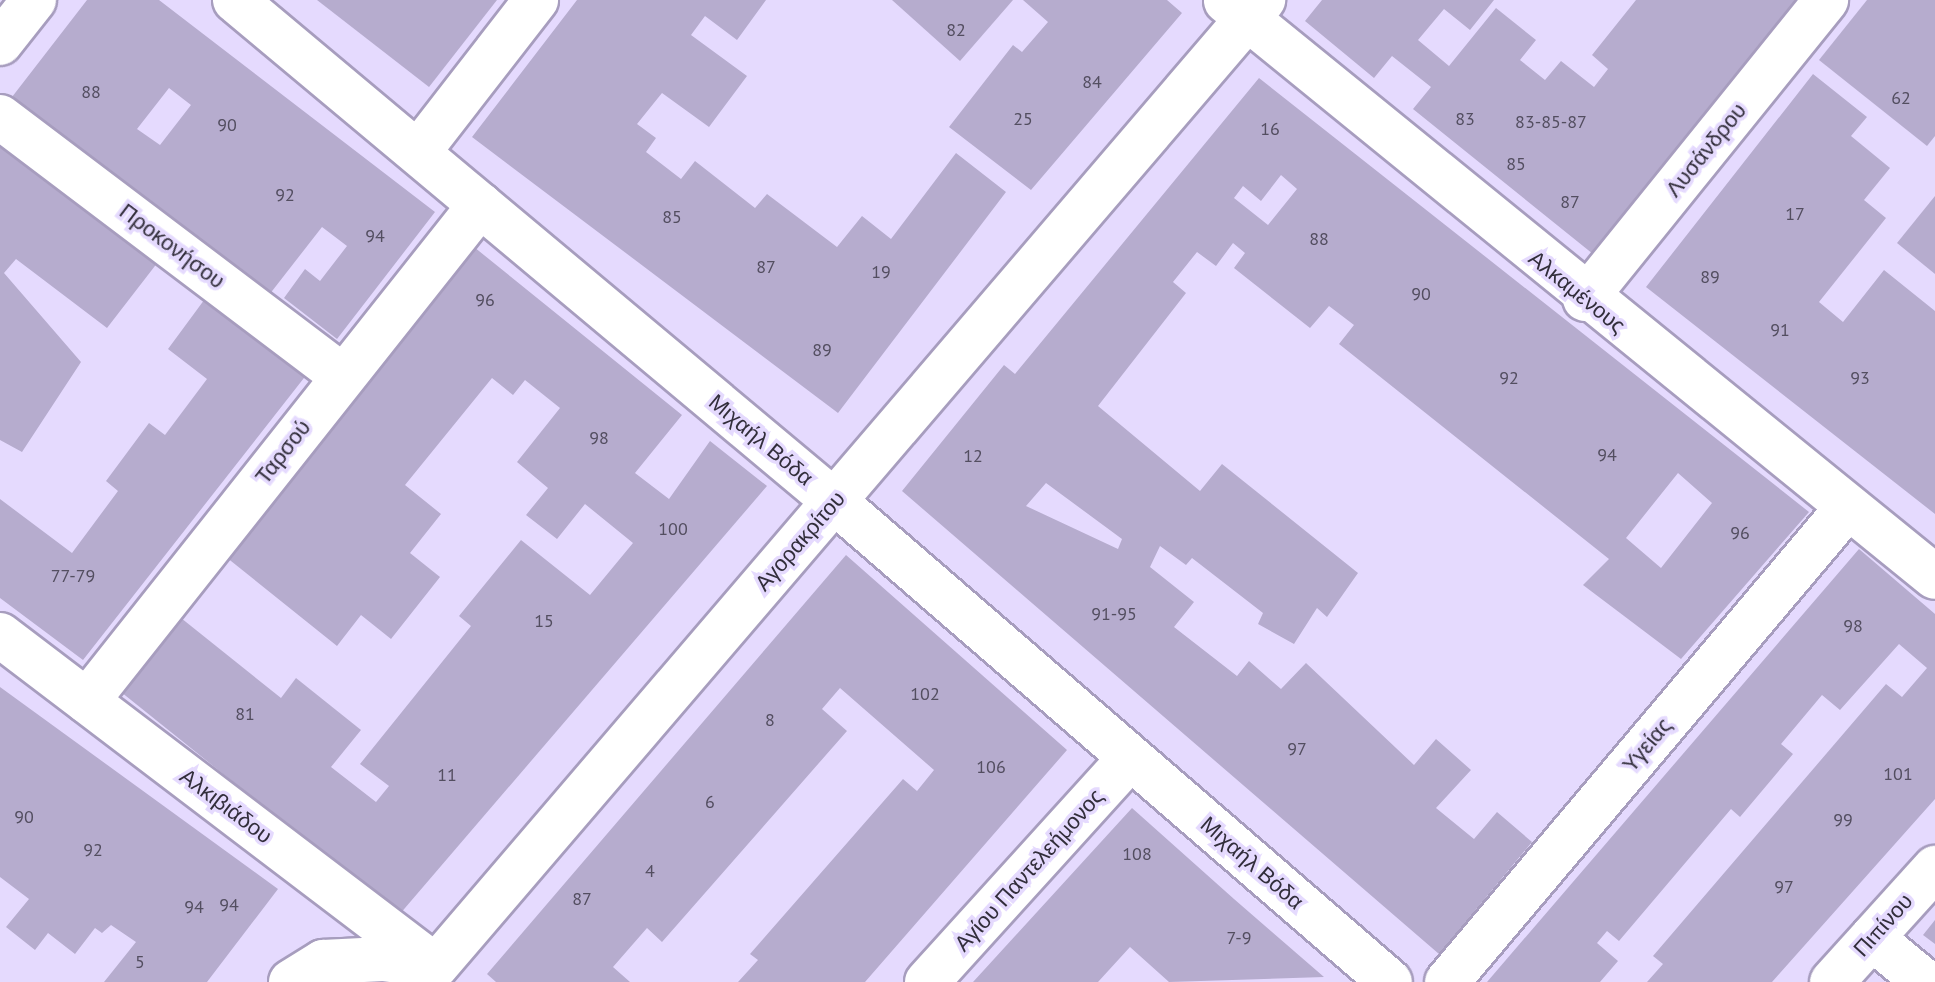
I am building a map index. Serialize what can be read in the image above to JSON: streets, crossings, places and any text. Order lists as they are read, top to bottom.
{
  "streets": {
    "street": [
      "Λυσάνδρου",
      "Προκονήσου",
      "Αλκαμένους",
      "Μιχαήλ Βόδα",
      "Ταρσού",
      "Αγορακρίτου",
      "Υγείας",
      "Αλκιβιάδου",
      "Αγίου Παντελεήμονος",
      "Πιπίνου"
    ]
  },
  "crossings": [
    ["Λυσάνδρου", "Αλκαμένους"],
    ["Προκονήσου", "Ταρσού"],
    ["Αλκαμένους", "Αγορακρίτου"],
    ["Αλκαμένους", "Υγείας"],
    ["Μιχαήλ Βόδα", "Ταρσού"],
    ["Μιχαήλ Βόδα", "Αγορακρίτου"],
    ["Μιχαήλ Βόδα", "Αγίου Παντελεήμονος"],
    ["Ταρσού", "Αλκιβιάδου"],
    ["Αγορακρίτου", "Αλκιβιάδου"]
  ],
  "house_numbers": [
    "82",
    "84",
    "88",
    "62",
    "25",
    "83",
    "83-85-87",
    "90",
    "16",
    "85",
    "92",
    "87",
    "17",
    "85",
    "94",
    "88",
    "87",
    "19",
    "89",
    "90",
    "96",
    "91",
    "89",
    "92",
    "93",
    "98",
    "94",
    "12",
    "100",
    "96",
    "77-79",
    "91-95",
    "15",
    "98",
    "102",
    "81",
    "8",
    "97",
    "106",
    "101",
    "11",
    "6",
    "90",
    "99",
    "92",
    "108",
    "4",
    "97",
    "87",
    "94",
    "94",
    "7-9",
    "5"
  ]
}
